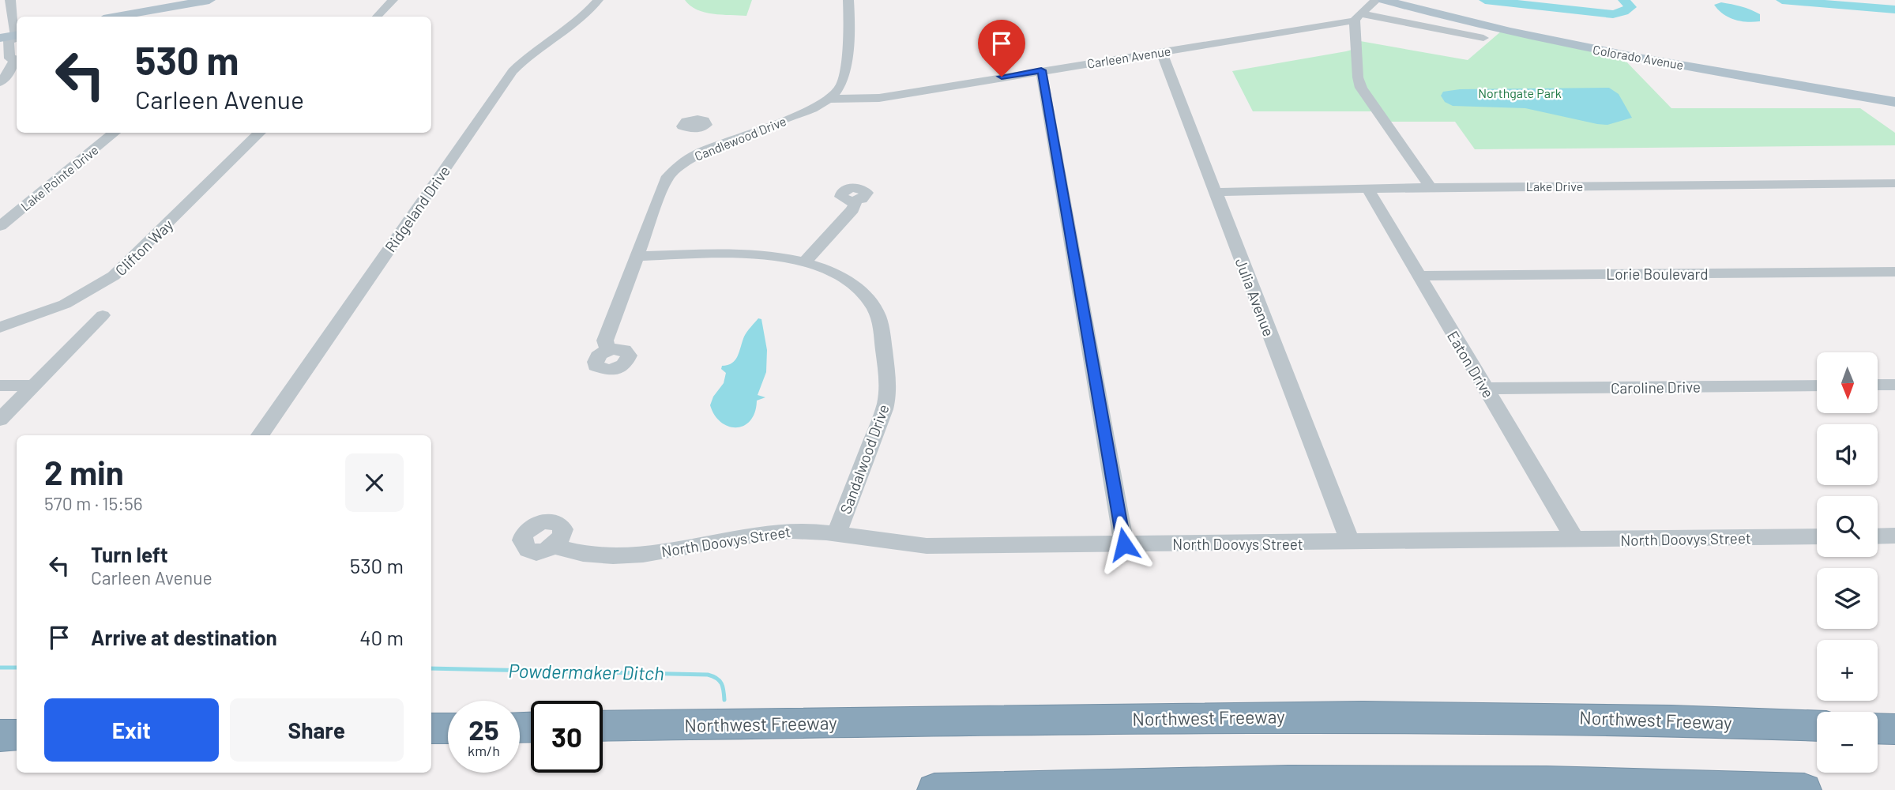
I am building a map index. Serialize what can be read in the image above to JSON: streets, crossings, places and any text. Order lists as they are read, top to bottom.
{
  "streets": {
    "highway": ["Northwest Freeway"],
    "main road": ["Colorado Avenue"],
    "street": [
      "Carleen Avenue",
      "Candlewood Drive",
      "Lake Pointe Drive",
      "Lake Drive",
      "Ridgeland Drive",
      "Clifton Way",
      "Lorie Boulevard",
      "Julia Avenue",
      "Eaton Drive",
      "Caroline Drive",
      "Sandalwood Drive",
      "North Doovys Street"
    ]
  },
  "crossings": [
    ["Carleen Avenue", "Candlewood Drive"],
    ["Carleen Avenue", "Julia Avenue"],
    ["Candlewood Drive", "Sandalwood Drive"],
    ["Lake Drive", "Julia Avenue"],
    ["Lake Drive", "Eaton Drive"],
    ["Lorie Boulevard", "Eaton Drive"],
    ["Julia Avenue", "North Doovys Street"],
    ["Eaton Drive", "Caroline Drive"],
    ["Eaton Drive", "North Doovys Street"],
    ["Sandalwood Drive", "North Doovys Street"]
  ],
  "water": ["Powdermaker Ditch"],
  "parks": ["Northgate Park"],
  "north": "bottom",
  "page": {
    "turn": ["530 m", "Carleen Avenue"],
    "map_buttons": ["+", "−"],
    "heading": ["2 min", "570 m · 15:56"],
    "list": [
      {
        "name": "Turn left",
        "note": "Carleen Avenue",
        "value": "530 m"
      },
      {
        "name": "Arrive at destination",
        "value": "40 m"
      }
    ],
    "buttons": ["Exit", "Share"],
    "speed": "25 km/h",
    "limit": "30"
  }
}
